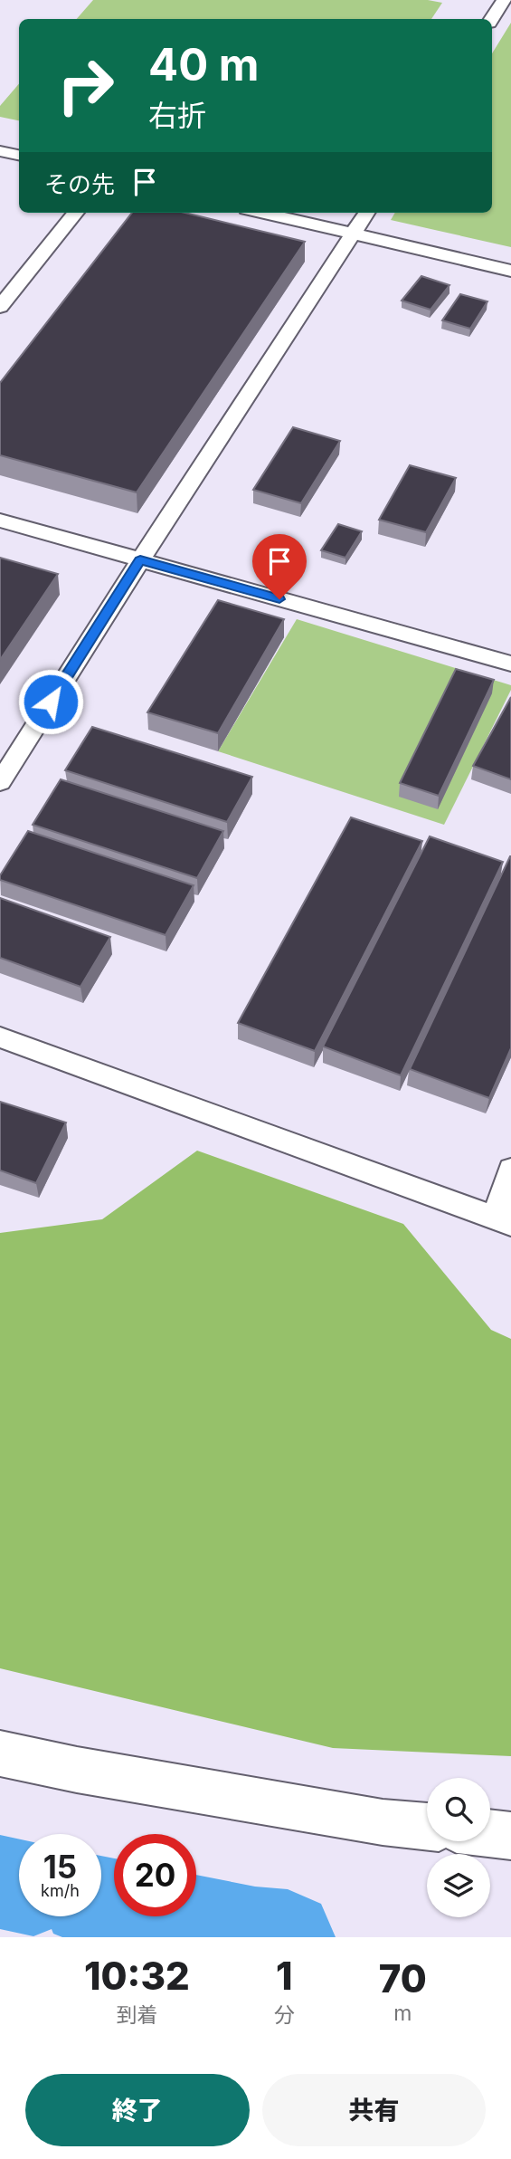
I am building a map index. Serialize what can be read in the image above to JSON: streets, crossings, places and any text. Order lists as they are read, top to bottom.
{
  "page": {
    "turn": ["40 m", "右折"],
    "then": "その先",
    "speed": "15 km/h",
    "limit": "20",
    "eta": [
      "10:32",
      "到着",
      "1",
      "分",
      "70",
      "m"
    ],
    "buttons": ["終了", "共有"]
  }
}
